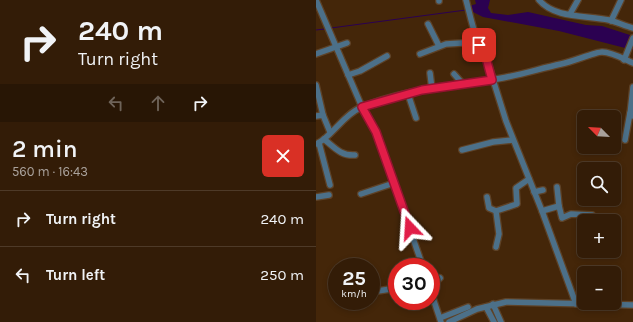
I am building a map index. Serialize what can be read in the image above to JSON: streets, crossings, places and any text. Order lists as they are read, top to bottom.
{
  "north": "top left",
  "page": {
    "turn": ["240 m", "Turn right"],
    "map_buttons": ["+", "−"],
    "heading": ["2 min", "560 m · 16:43"],
    "list": [
      {
        "name": "Turn right",
        "value": "240 m"
      },
      {
        "name": "Turn left",
        "value": "250 m"
      }
    ],
    "speed": "25 km/h",
    "limit": "30"
  }
}
